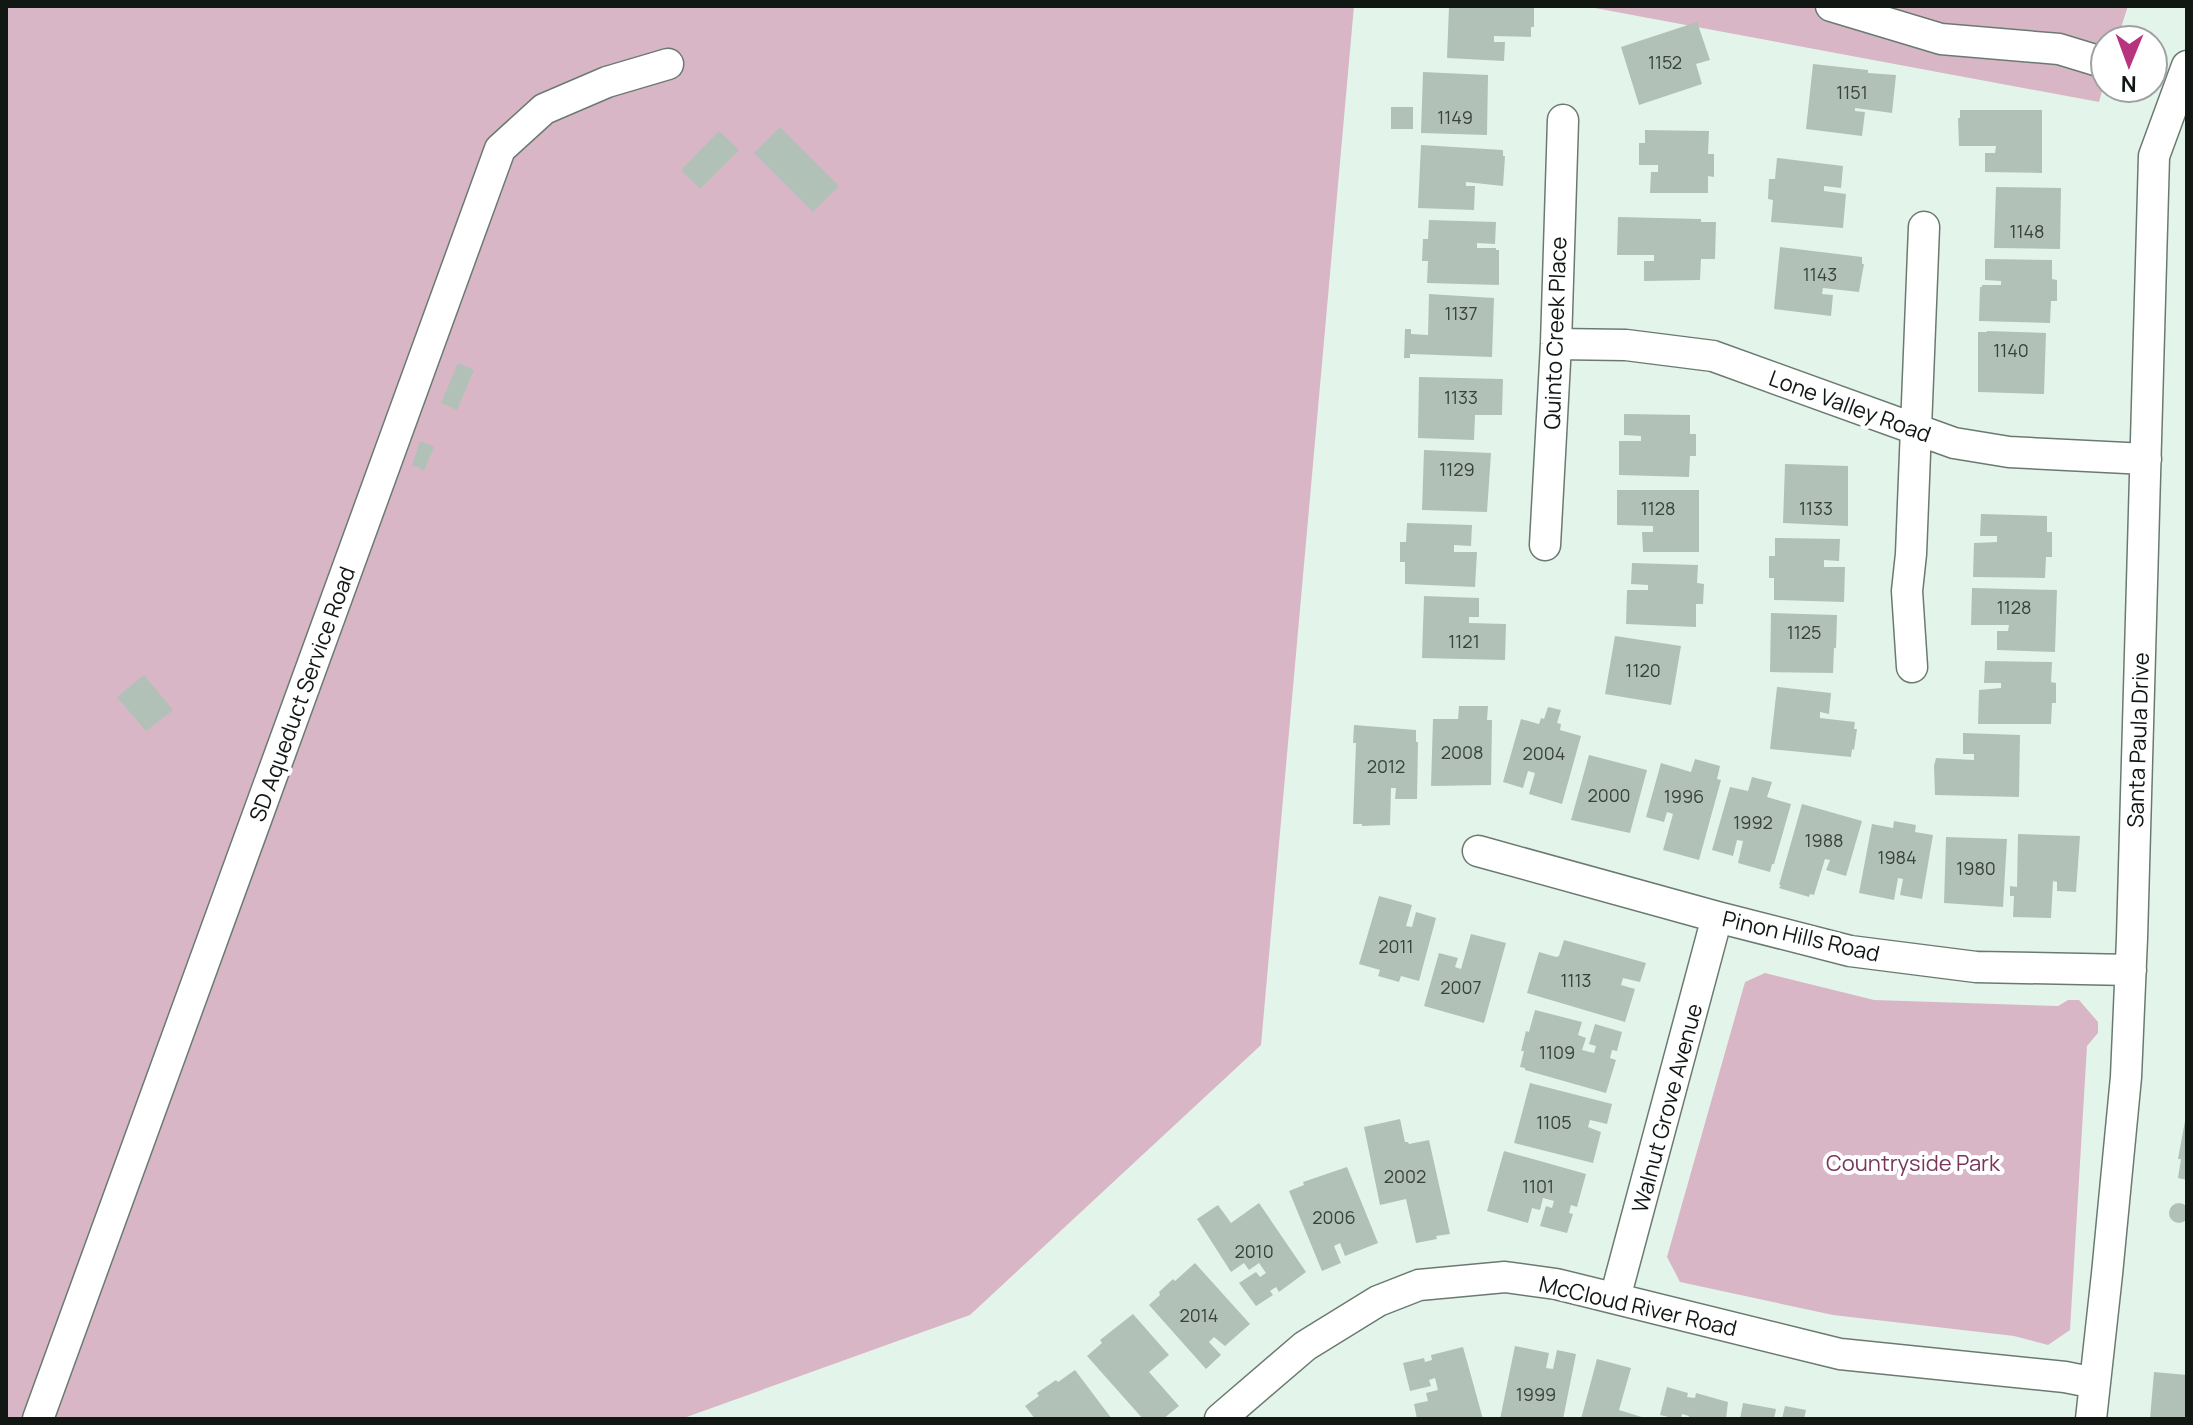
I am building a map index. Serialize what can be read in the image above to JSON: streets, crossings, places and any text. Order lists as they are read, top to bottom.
{
  "streets": {
    "street": [
      "Quinto Creek Place",
      "Lone Valley Road",
      "SD Aqueduct Service Road",
      "Santa Paula Drive",
      "Pinon Hills Road",
      "Walnut Grove Avenue",
      "McCloud River Road"
    ]
  },
  "crossings": [
    ["Quinto Creek Place", "Lone Valley Road"],
    ["Lone Valley Road", "Santa Paula Drive"],
    ["Santa Paula Drive", "Pinon Hills Road"],
    ["Santa Paula Drive", "McCloud River Road"],
    ["Pinon Hills Road", "Walnut Grove Avenue"],
    ["Walnut Grove Avenue", "McCloud River Road"]
  ],
  "parks": ["Countryside Park"],
  "house_numbers": [
    "1152",
    "1151",
    "1149",
    "1148",
    "1143",
    "1137",
    "1140",
    "1133",
    "1129",
    "1128",
    "1133",
    "1128",
    "1125",
    "1121",
    "1120",
    "2008",
    "2004",
    "2012",
    "2000",
    "1996",
    "1992",
    "1988",
    "1984",
    "1980",
    "2011",
    "1113",
    "2007",
    "1109",
    "1105",
    "2002",
    "1101",
    "2006",
    "2010",
    "2014",
    "1999"
  ],
  "north": "bottom"
}
